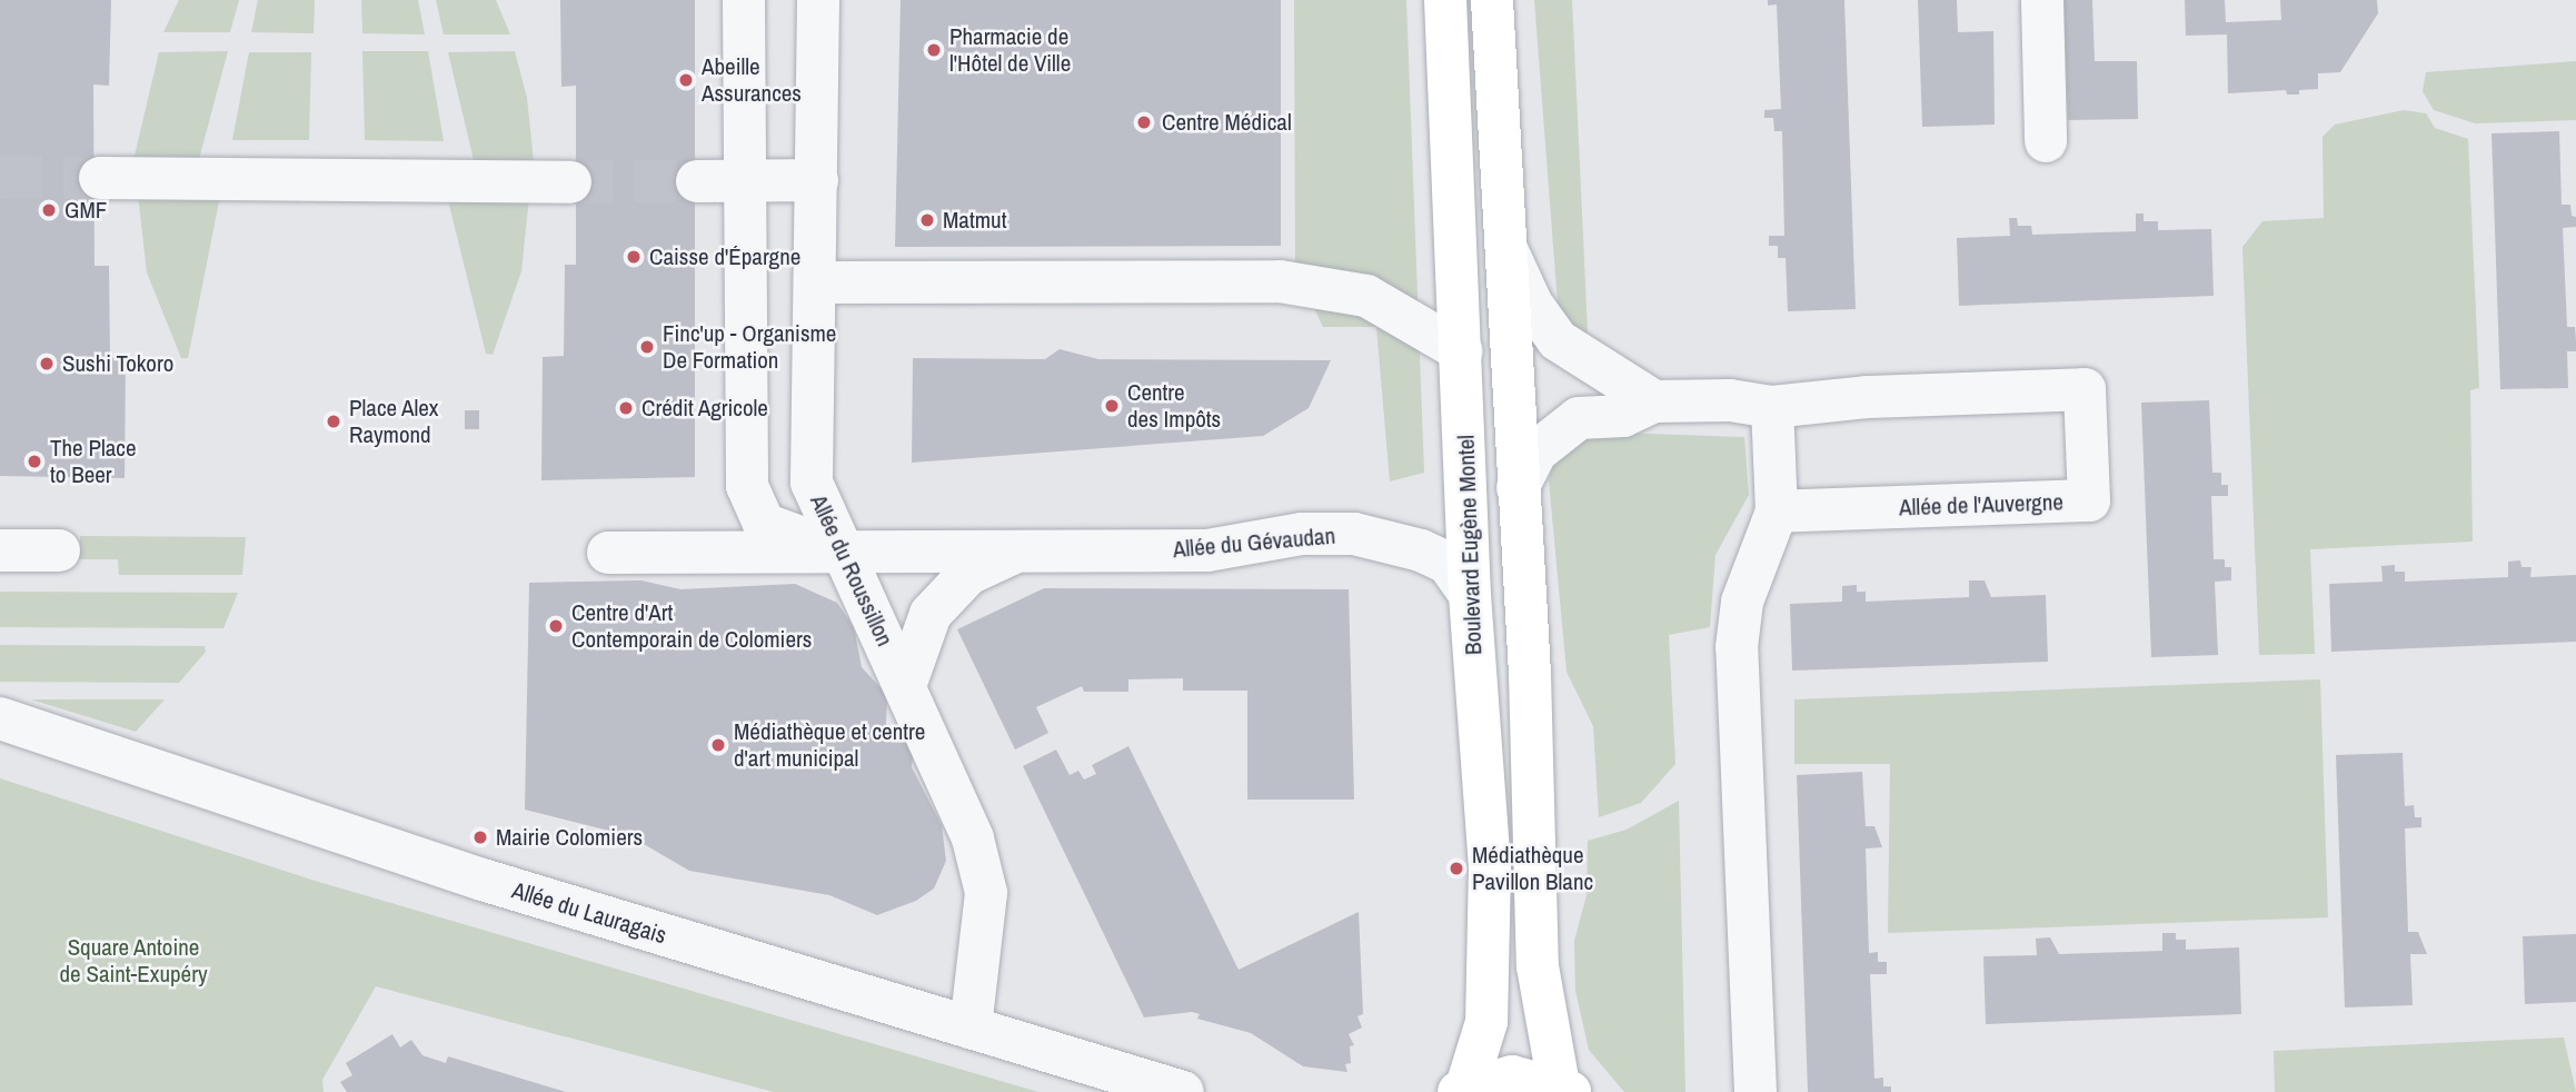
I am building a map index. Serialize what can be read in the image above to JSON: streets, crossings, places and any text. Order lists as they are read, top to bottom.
{
  "streets": {
    "main road": ["Boulevard Eugène Montel"],
    "street": [
      "Allée de l'Auvergne",
      "Allée du Gévaudan",
      "Allée du Roussillon",
      "Allée du Lauragais"
    ]
  },
  "crossings": [
    ["Allée du Gévaudan", "Boulevard Eugène Montel"],
    ["Allée du Gévaudan", "Allée du Roussillon"],
    ["Allée du Roussillon", "Allée du Lauragais"]
  ],
  "parks": ["Square Antoine de Saint-Exupéry"],
  "places": [
    "Pharmacie de l'Hôtel de Ville",
    "Abeille Assurances",
    "Centre Médical",
    "GMF",
    "Matmut",
    "Caisse d'Épargne",
    "Finc'up - Organisme De Formation",
    "Sushi Tokoro",
    "Centre des Impôts",
    "Crédit Agricole",
    "Place Alex Raymond",
    "The Place to Beer",
    "Centre d'Art Contemporain de Colomiers",
    "Médiathèque et centre d'art municipal",
    "Mairie Colomiers",
    "Médiathèque Pavillon Blanc"
  ]
}
